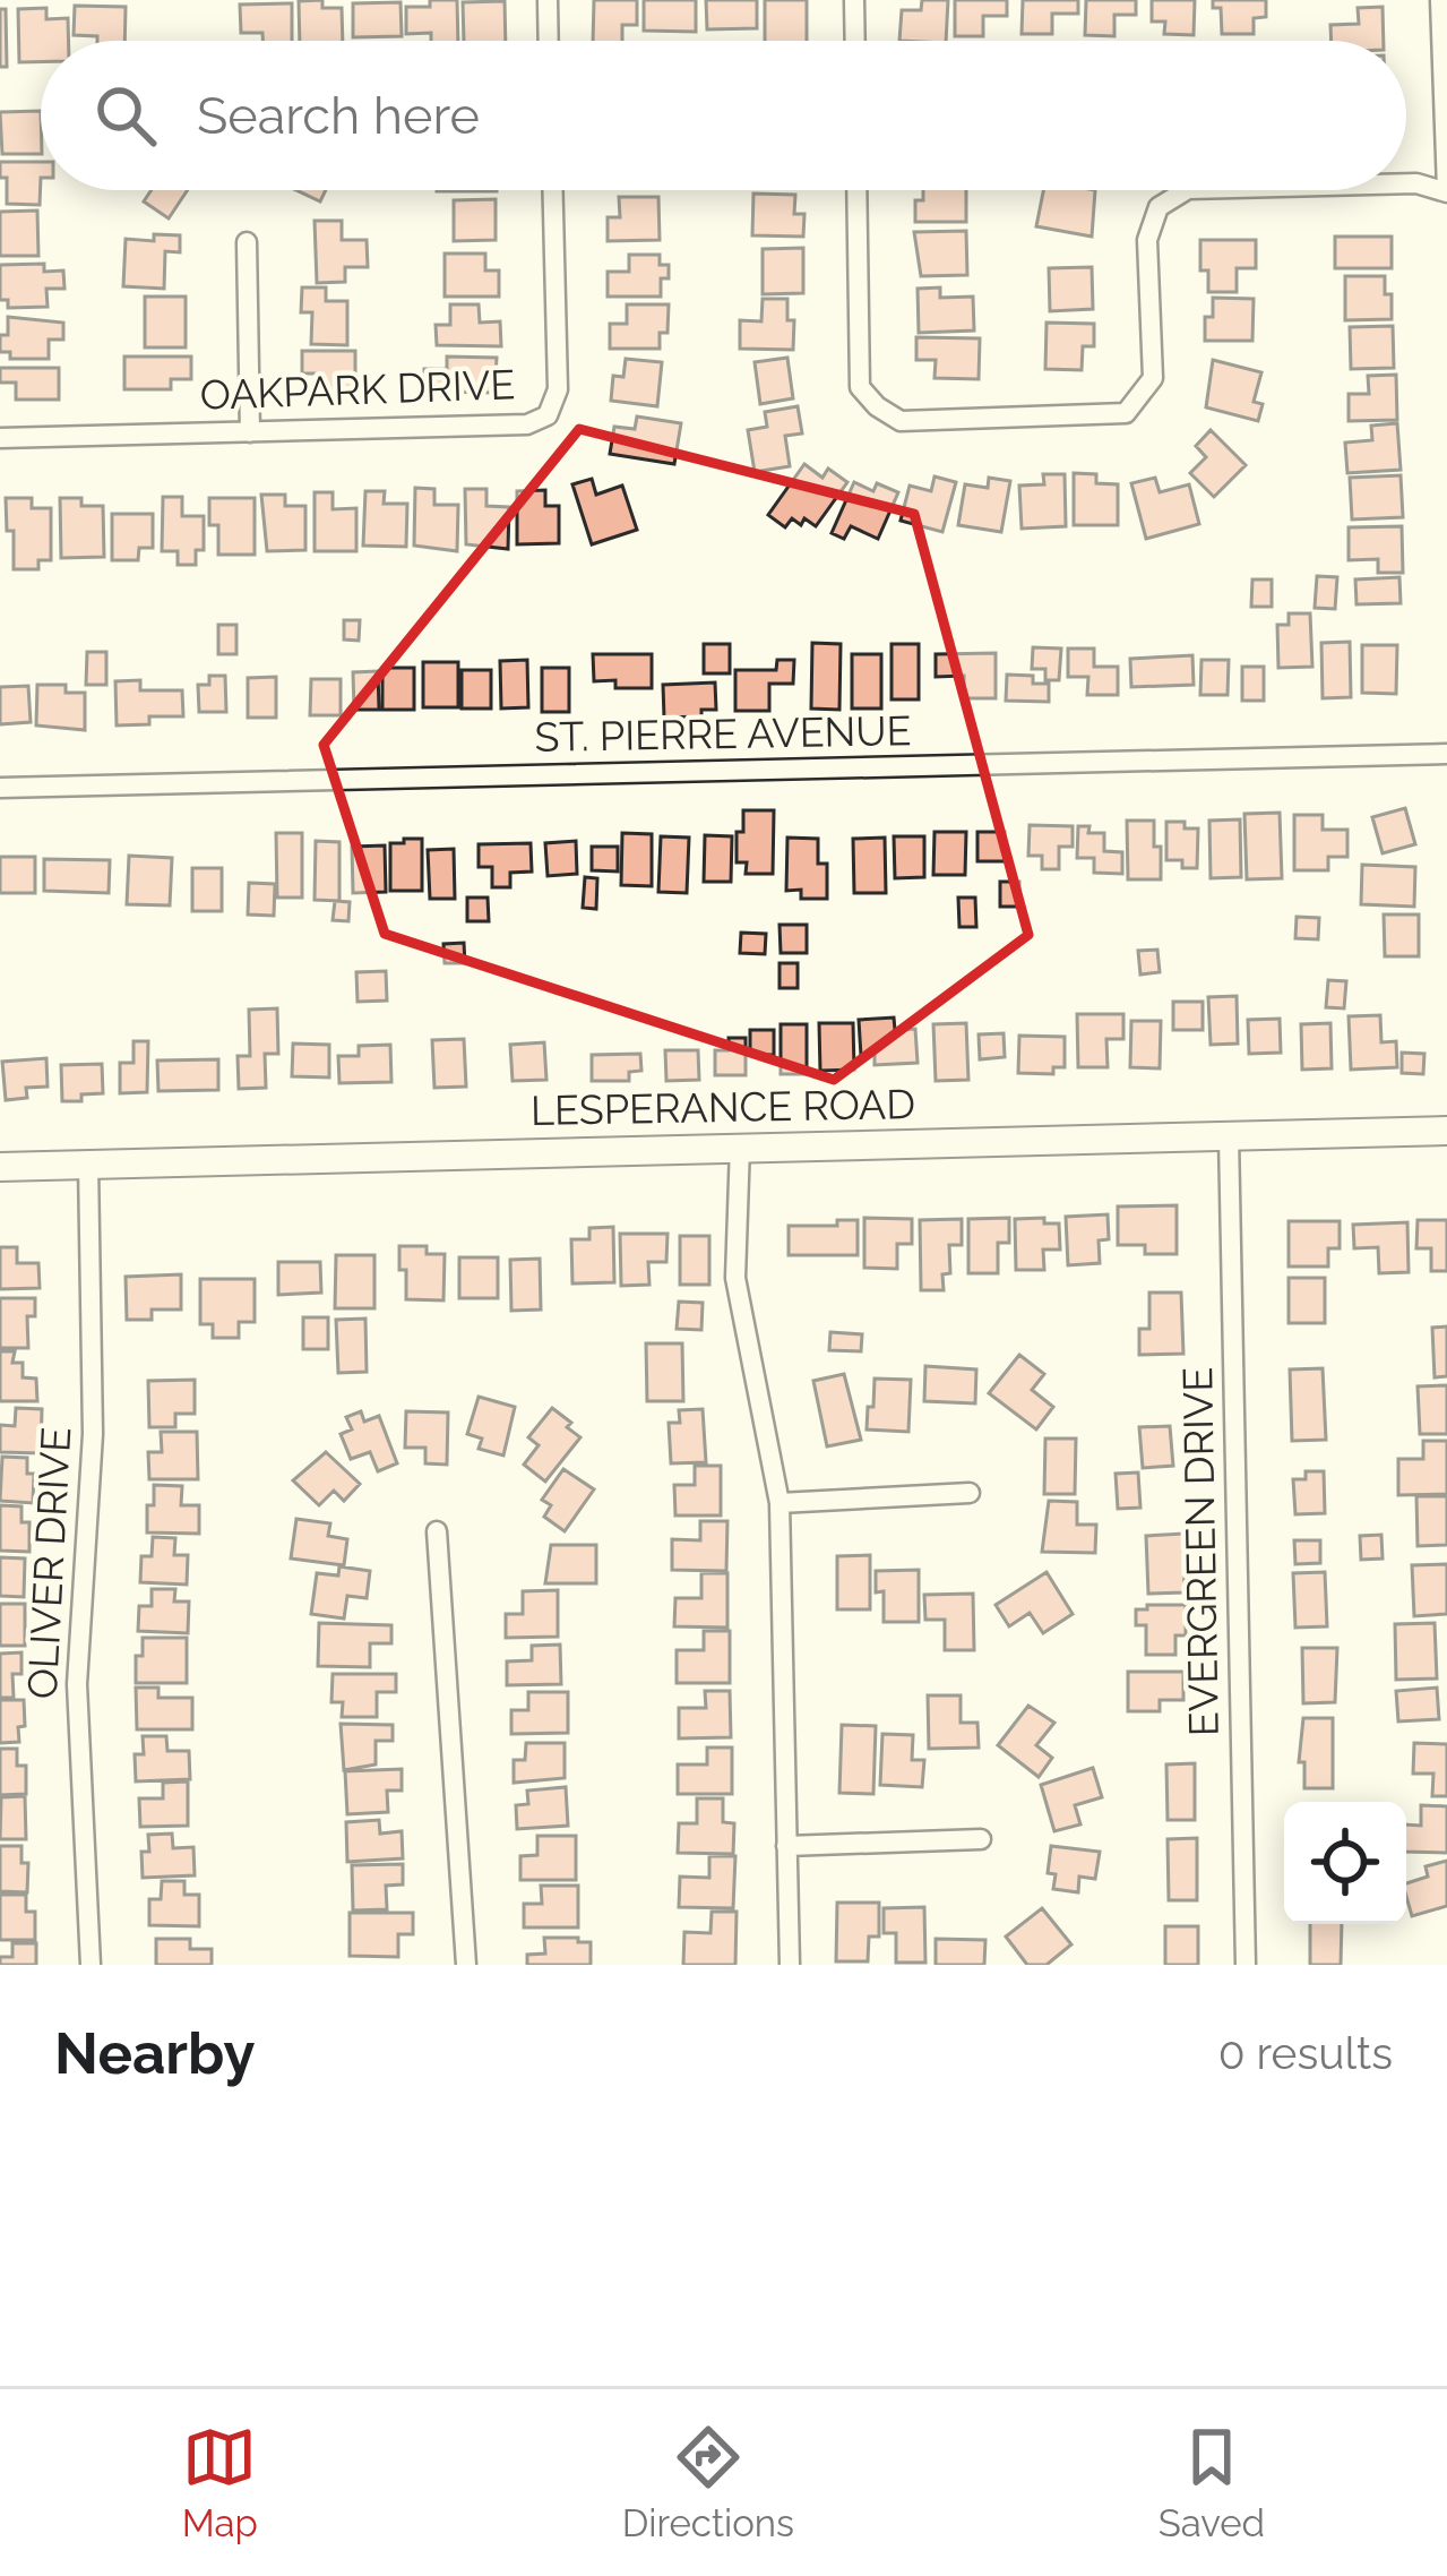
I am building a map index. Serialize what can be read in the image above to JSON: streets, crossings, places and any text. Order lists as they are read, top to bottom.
{
  "streets": {
    "main road": ["LESPERANCE ROAD"],
    "street": [
      "OAKPARK DRIVE",
      "ST. PIERRE AVENUE",
      "EVERGREEN DRIVE",
      "OLIVER DRIVE"
    ]
  },
  "crossings": [
    ["LESPERANCE ROAD", "EVERGREEN DRIVE"],
    ["LESPERANCE ROAD", "OLIVER DRIVE"]
  ],
  "page": {
    "search": "Search here",
    "heading": ["Nearby", "0 results"],
    "nav": ["Map", "Directions", "Saved"]
  }
}
